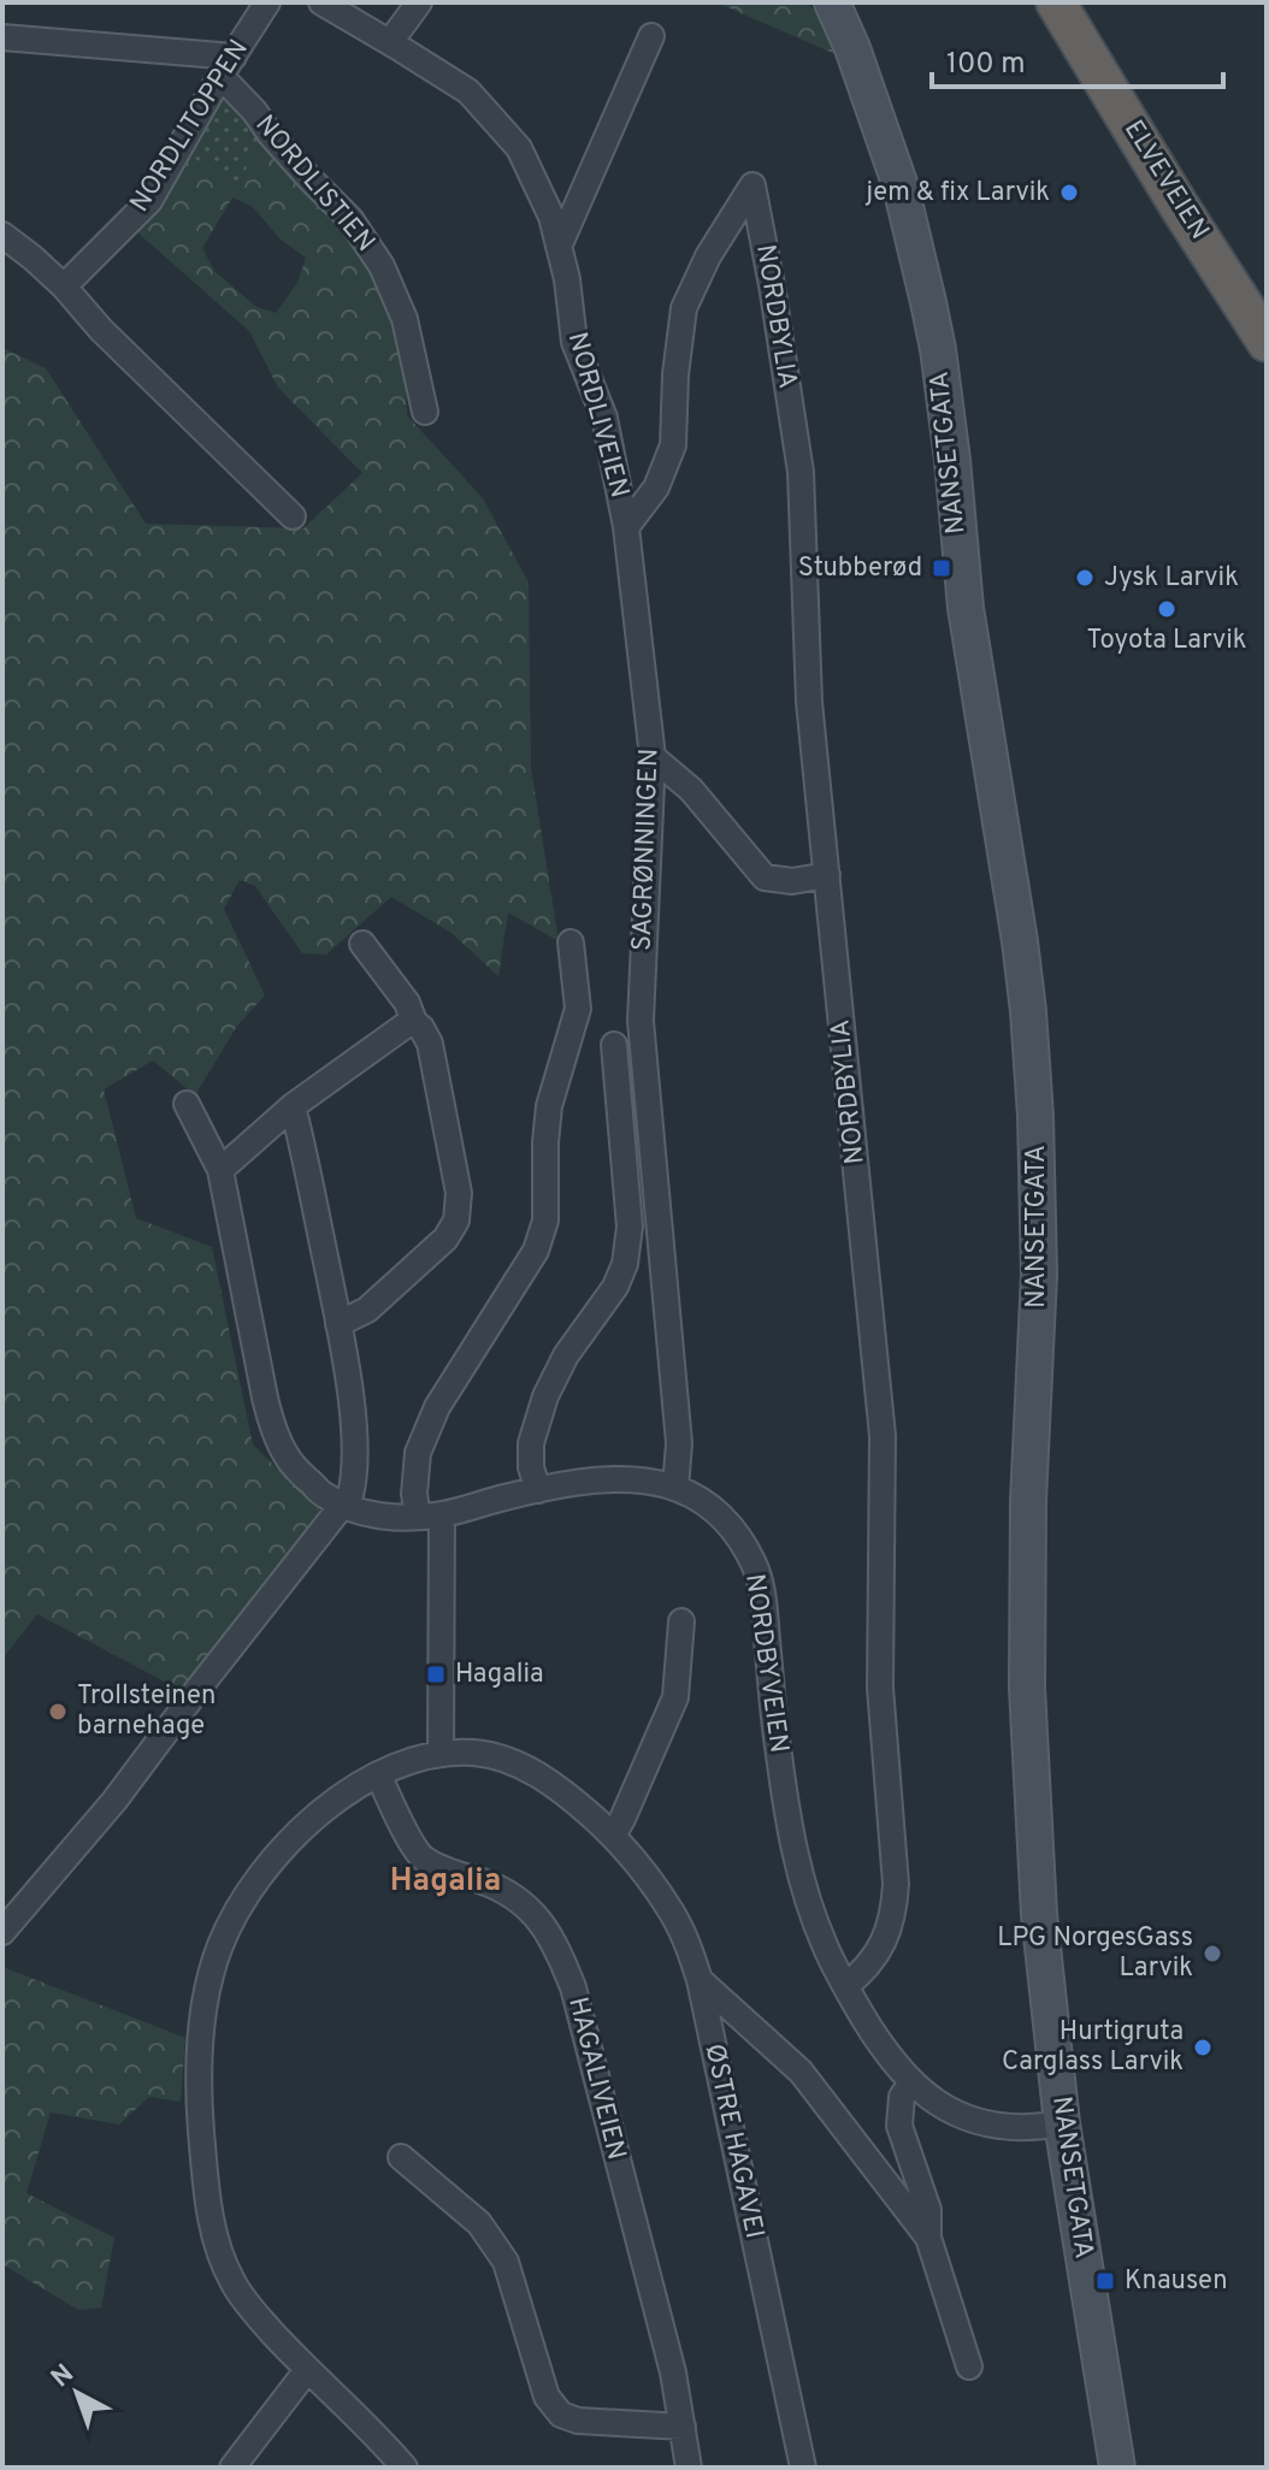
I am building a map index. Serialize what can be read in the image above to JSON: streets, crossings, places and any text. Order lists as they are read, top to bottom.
{
  "streets": {
    "highway": ["ELVEVEIEN"],
    "main road": ["NANSETGATA"],
    "street": [
      "NORDLITOPPEN",
      "NORDLISTIEN",
      "NORDBYLIA",
      "NORDLIVEIEN",
      "SAGRØNNINGEN",
      "NORDBYVEIEN",
      "HAGALIVEIEN",
      "ØSTRE HAGAVEI"
    ]
  },
  "crossings": [
    ["NORDLITOPPEN", "NORDLISTIEN"],
    ["NORDBYLIA", "NORDLIVEIEN"],
    ["NORDBYLIA", "SAGRØNNINGEN"],
    ["NORDBYLIA", "NORDBYVEIEN"],
    ["NORDLIVEIEN", "SAGRØNNINGEN"],
    ["NANSETGATA", "NORDBYVEIEN"],
    ["SAGRØNNINGEN", "NORDBYVEIEN"],
    ["HAGALIVEIEN", "ØSTRE HAGAVEI"]
  ],
  "districts": ["Hagalia"],
  "places": {
    "other": [
      "jem & fix Larvik",
      "Jysk Larvik",
      "Toyota Larvik",
      "Trollsteinen barnehage",
      "LPG NorgesGass Larvik",
      "Hurtigruta Carglass Larvik"
    ],
    "transit": ["Stubberød", "Hagalia", "Knausen"]
  },
  "scale_bar": "100 m",
  "north": "top left"
}
